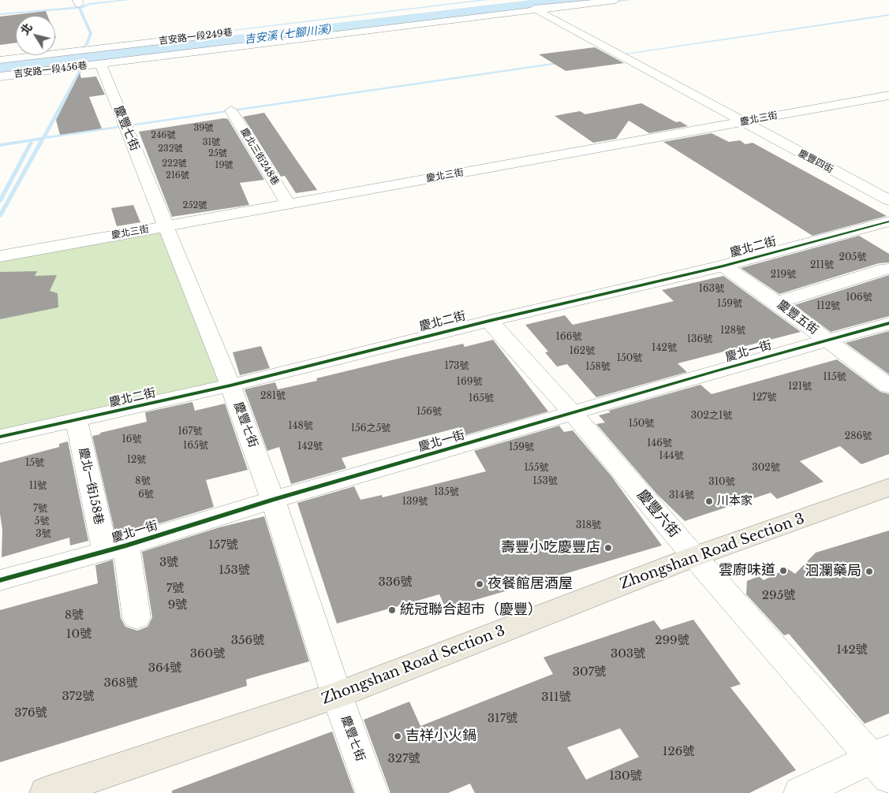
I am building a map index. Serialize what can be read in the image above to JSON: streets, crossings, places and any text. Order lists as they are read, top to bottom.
{
  "streets": {
    "main road": ["Zhongshan Road Section 3"],
    "street": [
      "吉安路一段249巷",
      "吉安路一段456巷",
      "慶北三街",
      "慶豐七街",
      "慶北三街248巷",
      "慶豐四街",
      "慶北二街",
      "慶豐五街",
      "慶北一街",
      "慶北一街158巷",
      "慶豐六街"
    ]
  },
  "crossings": [
    ["吉安路一段456巷", "慶豐七街"],
    ["吉安路一段456巷", "慶豐四街"],
    ["慶北三街", "慶豐七街"],
    ["慶北三街", "慶北三街248巷"],
    ["慶北三街", "慶豐四街"],
    ["慶豐七街", "慶北二街"],
    ["慶豐七街", "慶北一街"],
    ["慶豐七街", "Zhongshan Road Section 3"],
    ["慶北二街", "慶豐五街"],
    ["慶北二街", "慶北一街158巷"],
    ["慶北二街", "慶豐六街"],
    ["慶豐五街", "慶北一街"],
    ["慶北一街", "慶北一街158巷"],
    ["慶北一街", "慶豐六街"],
    ["慶豐六街", "Zhongshan Road Section 3"]
  ],
  "water": ["吉安溪 (七腳川溪)"],
  "places": [
    "川本家",
    "壽豐小吃慶豐店",
    "雲廚味道",
    "洄瀾藥局",
    "夜餐館居酒屋",
    "統冠聯合超市（慶豐）",
    "吉祥小火鍋"
  ],
  "house_numbers": [
    "39號",
    "246號",
    "31號",
    "232號",
    "25號",
    "222號",
    "19號",
    "216號",
    "252號",
    "205號",
    "211號",
    "219號",
    "163號",
    "106號",
    "159號",
    "112號",
    "128號",
    "166號",
    "136號",
    "142號",
    "162號",
    "150號",
    "173號",
    "158號",
    "115號",
    "169號",
    "121號",
    "281號",
    "127號",
    "165號",
    "156號",
    "302之1號",
    "150號",
    "148號",
    "156之5號",
    "167號",
    "286號",
    "16號",
    "146號",
    "165號",
    "142號",
    "159號",
    "144號",
    "12號",
    "15號",
    "155號",
    "302號",
    "8號",
    "153號",
    "310號",
    "11號",
    "135號",
    "6號",
    "314號",
    "139號",
    "7號",
    "5號",
    "318號",
    "3號",
    "157號",
    "3號",
    "153號",
    "336號",
    "7號",
    "295號",
    "9號",
    "8號",
    "10號",
    "356號",
    "299號",
    "142號",
    "360號",
    "303號",
    "364號",
    "307號",
    "368號",
    "372號",
    "311號",
    "376號",
    "317號",
    "126號",
    "327號",
    "130號"
  ],
  "north": "top left"
}
